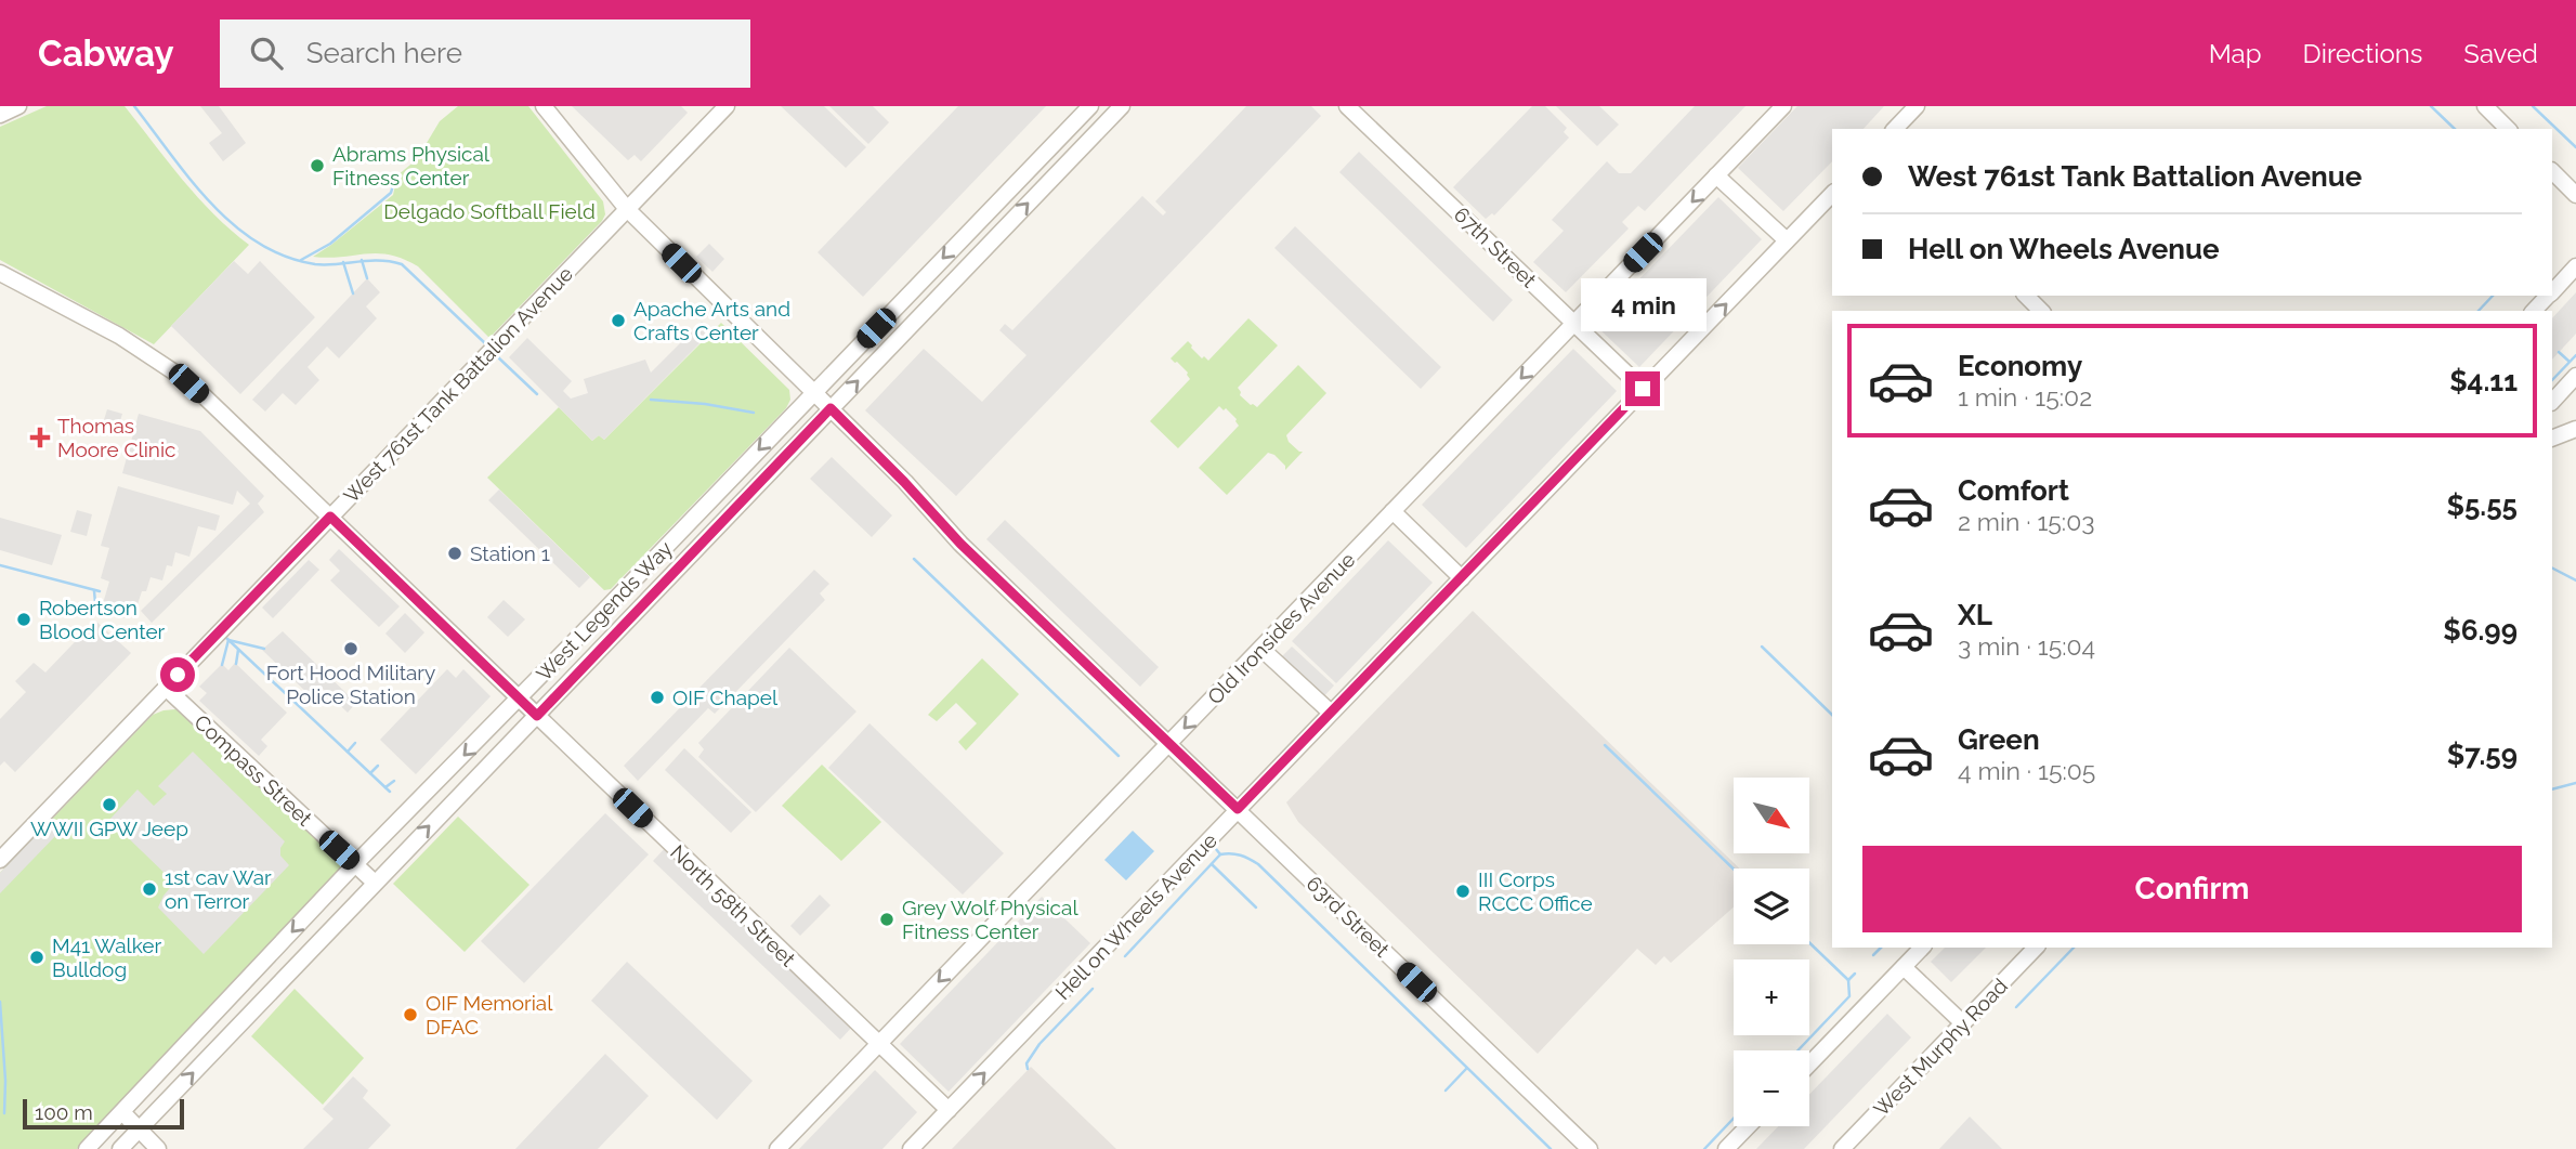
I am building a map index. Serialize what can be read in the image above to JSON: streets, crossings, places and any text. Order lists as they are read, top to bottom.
{
  "streets": {
    "street": [
      "67th Street",
      "West 761st Tank Battalion Avenue",
      "West Legends Way",
      "Old Ironsides Avenue",
      "Compass Street",
      "North 58th Street",
      "Hell on Wheels Avenue",
      "63rd Street",
      "West Murphy Road"
    ]
  },
  "crossings": [
    ["67th Street", "Old Ironsides Avenue"],
    ["67th Street", "Hell on Wheels Avenue"],
    ["West 761st Tank Battalion Avenue", "Compass Street"],
    ["West 761st Tank Battalion Avenue", "North 58th Street"],
    ["West 761st Tank Battalion Avenue", "63rd Street"],
    ["West Legends Way", "Compass Street"],
    ["West Legends Way", "North 58th Street"],
    ["West Legends Way", "63rd Street"],
    ["Old Ironsides Avenue", "North 58th Street"],
    ["Old Ironsides Avenue", "63rd Street"],
    ["North 58th Street", "Hell on Wheels Avenue"],
    ["Hell on Wheels Avenue", "63rd Street"]
  ],
  "one_way": ["Old Ironsides Avenue", "Hell on Wheels Avenue"],
  "parks": ["Delgado Softball Field"],
  "places": {
    "other": [
      "Abrams Physical Fitness Center",
      "Apache Arts and Crafts Center",
      "Station 1",
      "Robertson Blood Center",
      "Fort Hood Military Police Station",
      "OIF Chapel",
      "WWII GPW Jeep",
      "1st cav War on Terror",
      "III Corps RCCC Office",
      "Grey Wolf Physical Fitness Center",
      "M41 Walker Bulldog",
      "OIF Memorial DFAC"
    ],
    "health": ["Thomas Moore Clinic"]
  },
  "scale_bar": "100 m",
  "north": "bottom right",
  "page": {
    "header": "Cabway",
    "search": "Search here",
    "nav": ["Map", "Directions", "Saved"],
    "banner": ["West 761st Tank Battalion Avenue", "Hell on Wheels Avenue"],
    "bubble": "4 min",
    "list": [
      {
        "name": "Economy",
        "note": "1 min · 15:02",
        "value": "$4.11"
      },
      {
        "name": "Comfort",
        "note": "2 min · 15:03",
        "value": "$5.55"
      },
      {
        "name": "XL",
        "note": "3 min · 15:04",
        "value": "$6.99"
      },
      {
        "name": "Green",
        "note": "4 min · 15:05",
        "value": "$7.59"
      }
    ],
    "map_buttons": ["+", "−"],
    "buttons": "Confirm",
    "scale": "100 m"
  }
}
